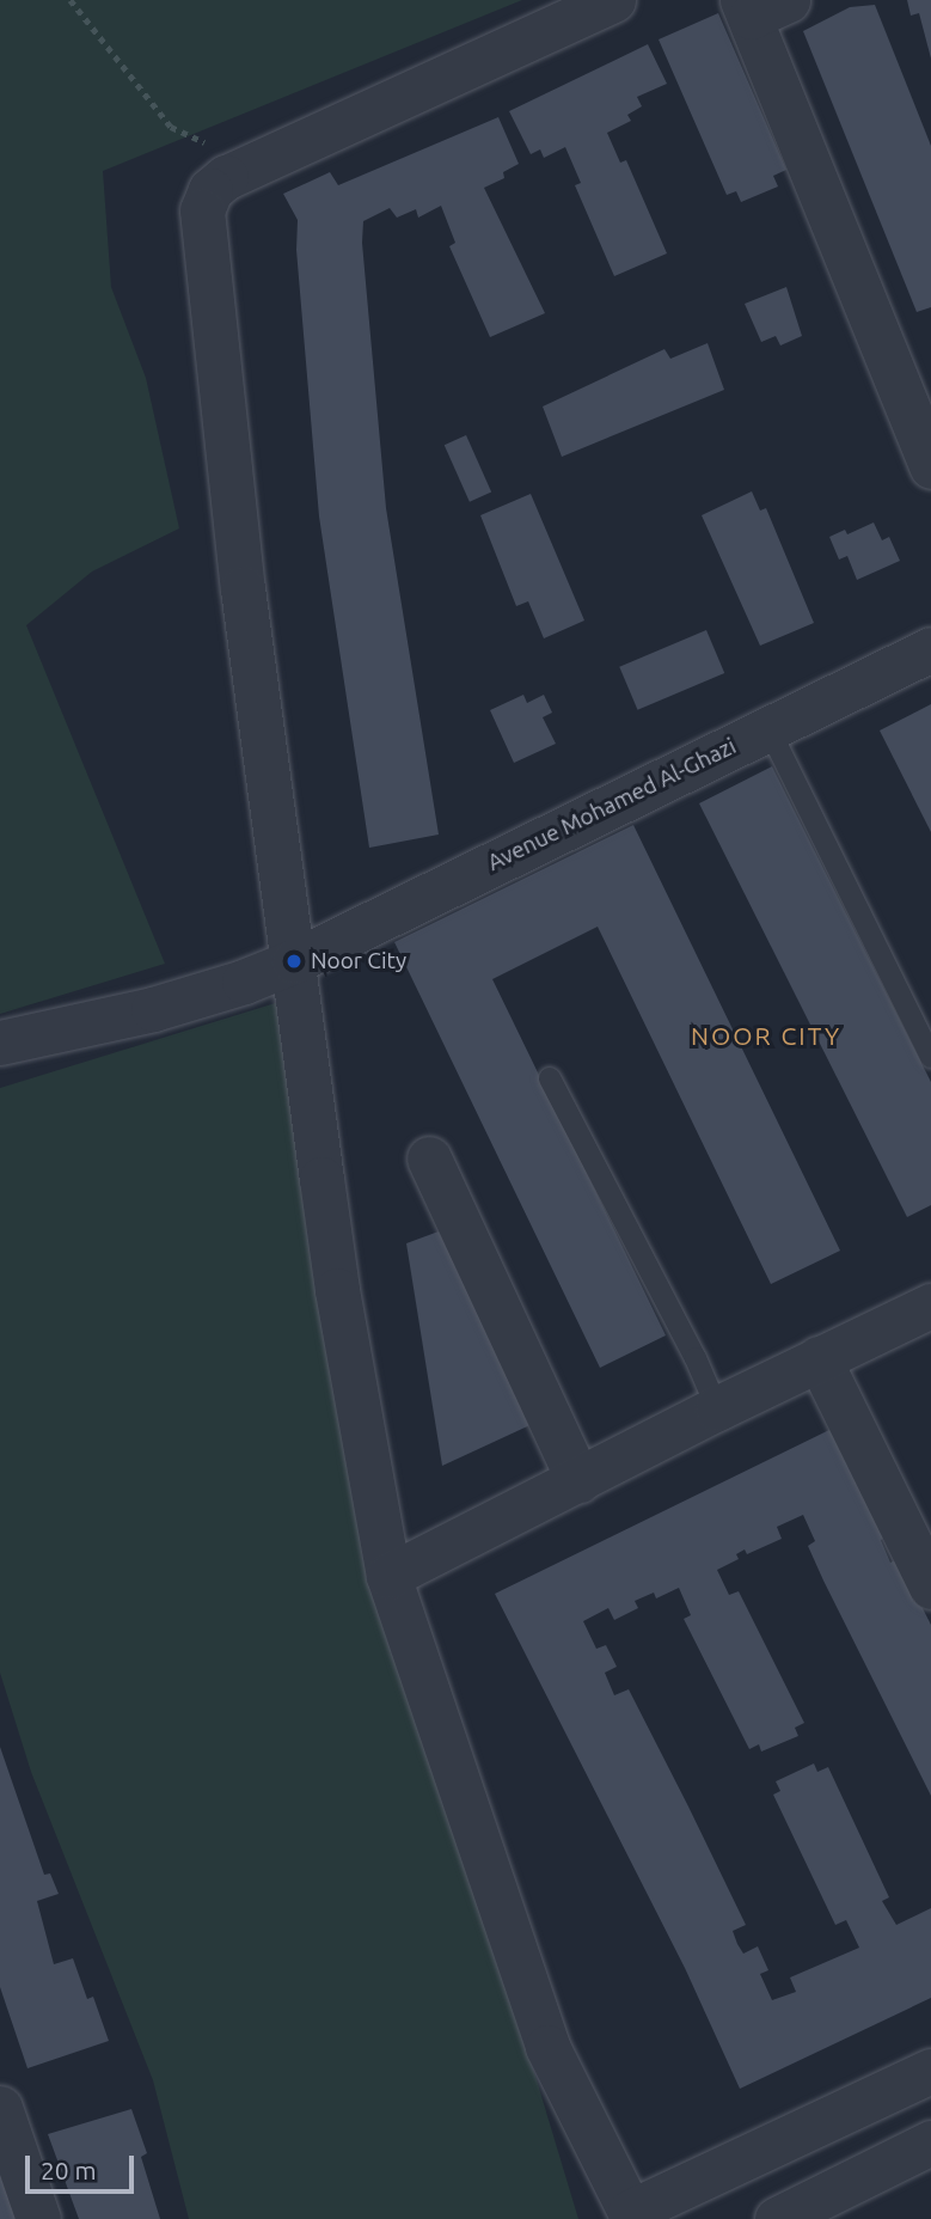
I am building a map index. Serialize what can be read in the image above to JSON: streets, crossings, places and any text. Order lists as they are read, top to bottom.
{
  "streets": {
    "street": ["Avenue Mohamed Al-Ghazi"]
  },
  "districts": ["NOOR CITY"],
  "places": ["Noor City"],
  "scale_bar": "20 m"
}
